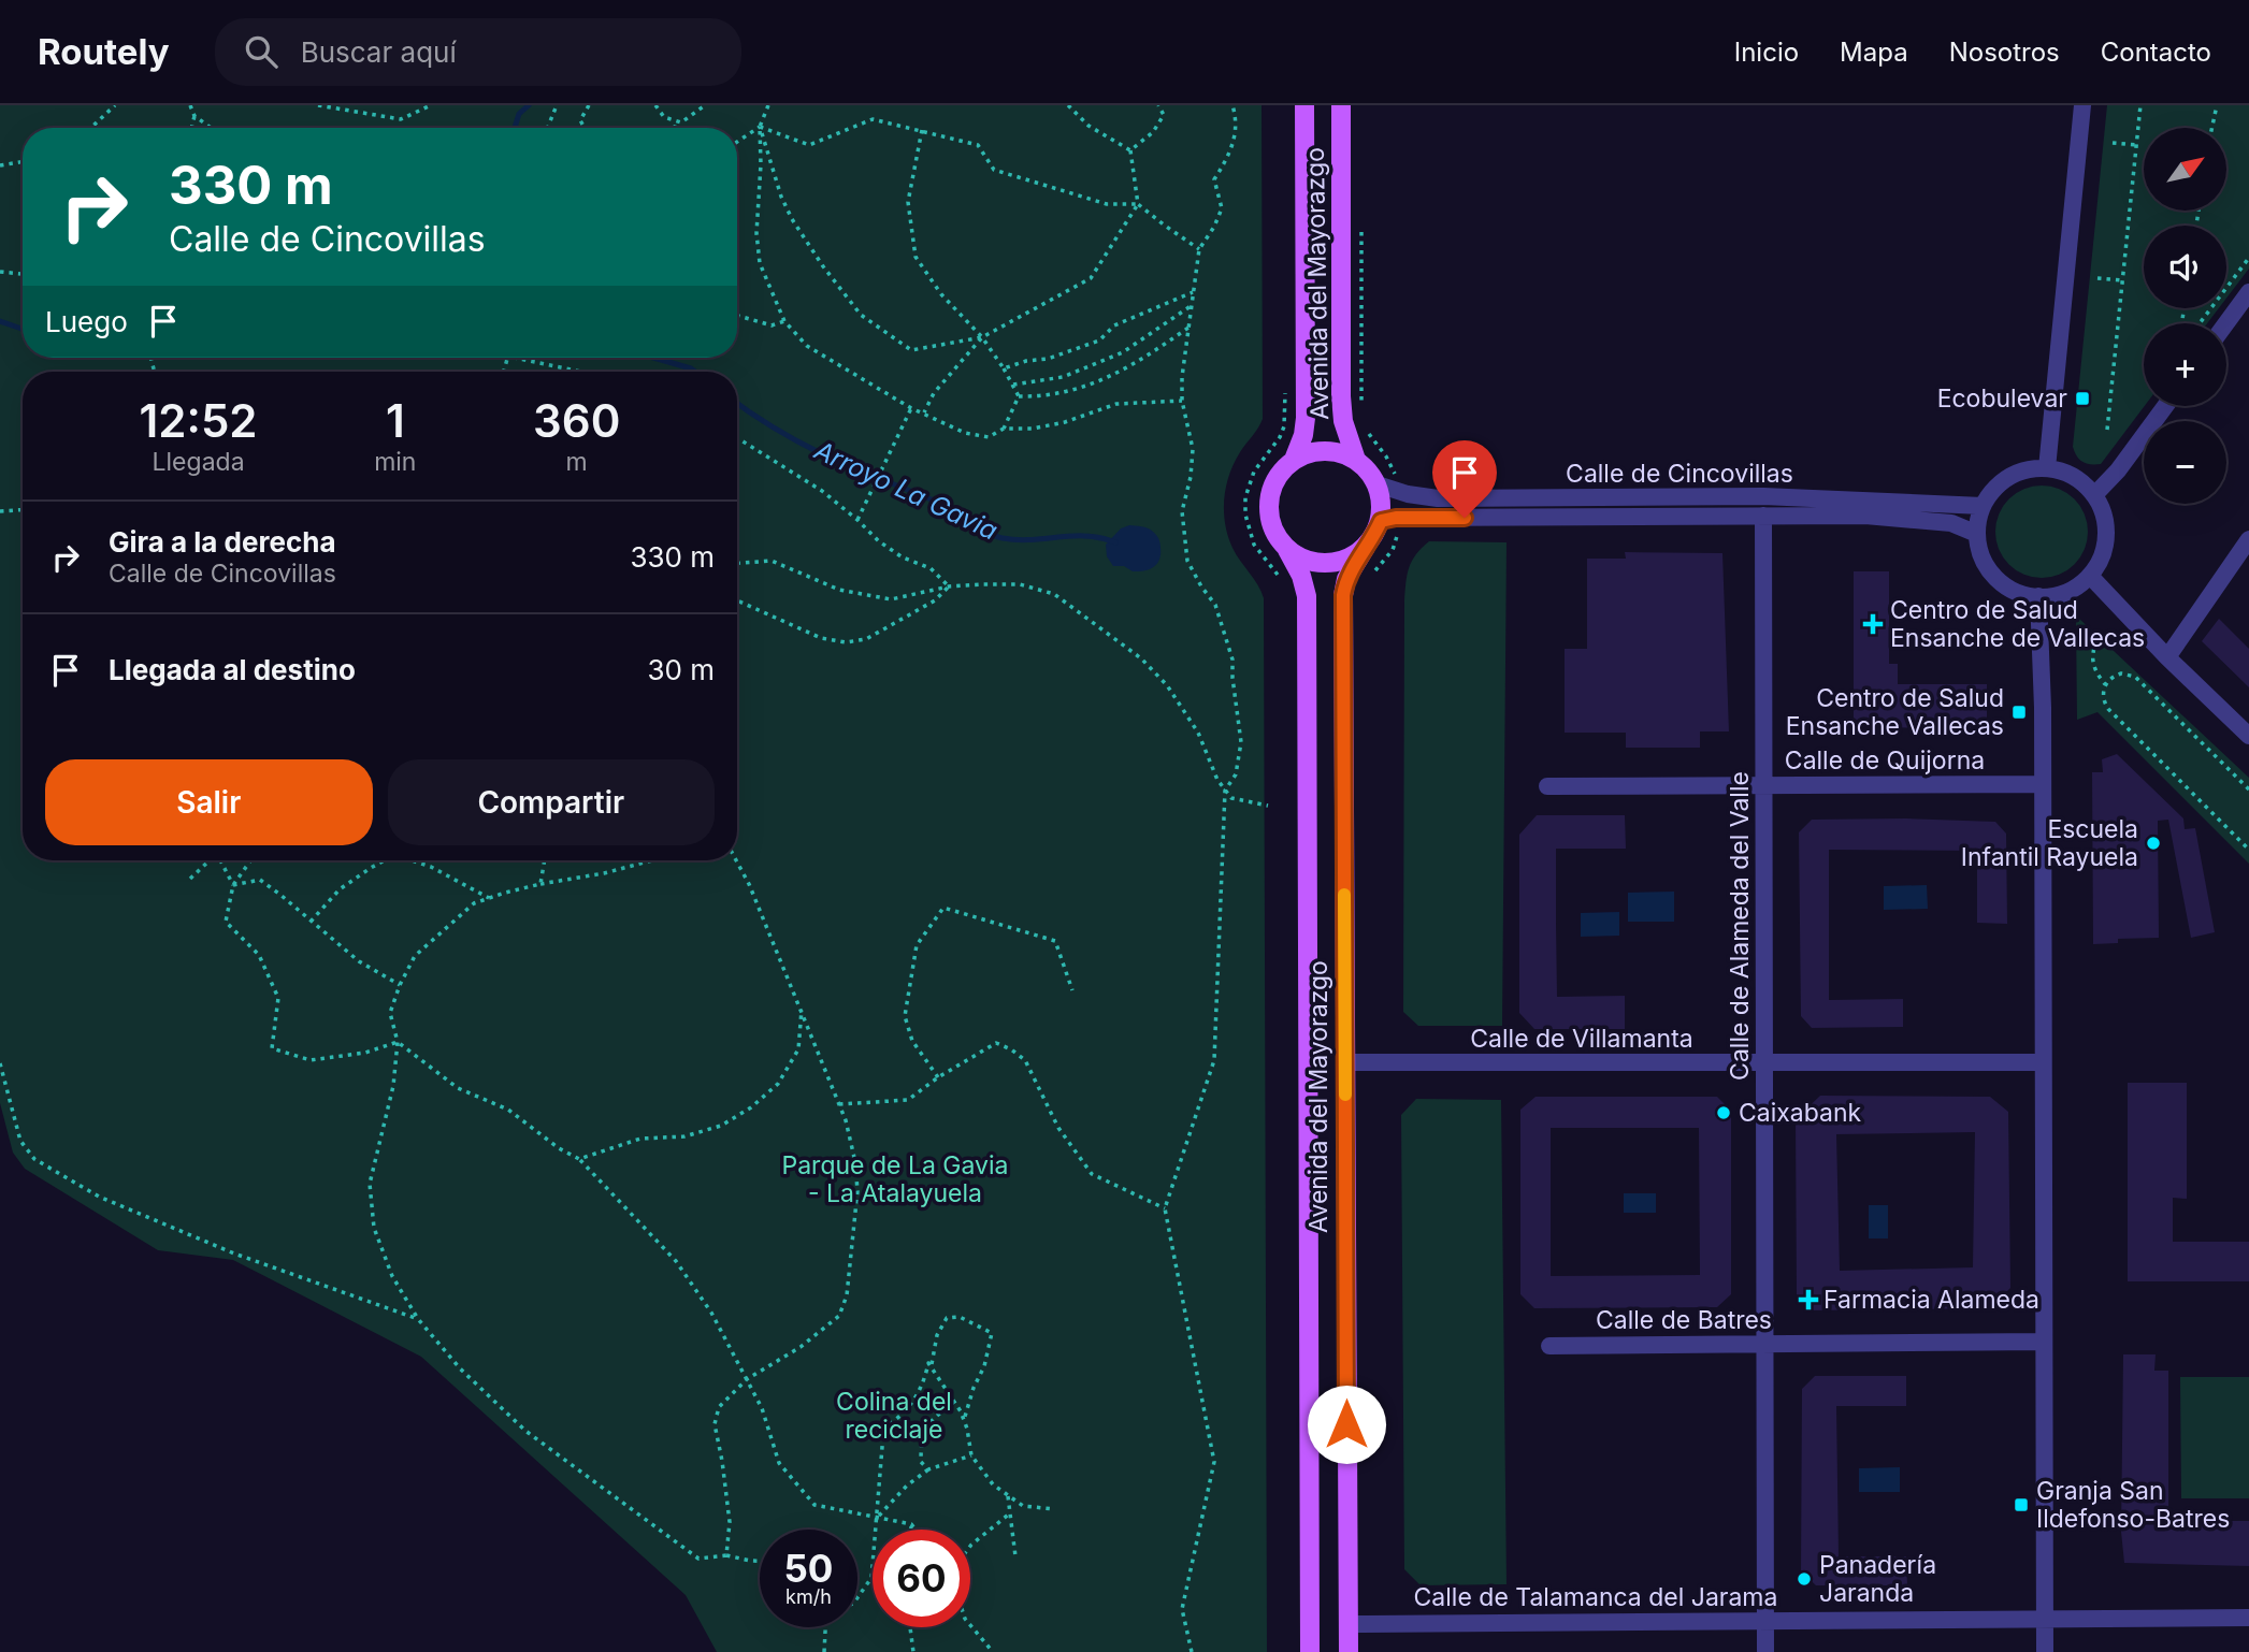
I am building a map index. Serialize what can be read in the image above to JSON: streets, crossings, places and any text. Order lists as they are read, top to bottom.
{
  "streets": {
    "main road": ["Avenida del Mayorazgo"],
    "street": [
      "Calle de Cincovillas",
      "Calle de Quijorna",
      "Calle de Alameda del Valle",
      "Calle de Villamanta",
      "Calle de Batres",
      "Calle de Talamanca del Jarama"
    ]
  },
  "crossings": [
    ["Avenida del Mayorazgo", "Calle de Cincovillas"],
    ["Avenida del Mayorazgo", "Calle de Villamanta"],
    ["Avenida del Mayorazgo", "Calle de Talamanca del Jarama"],
    ["Calle de Cincovillas", "Calle de Alameda del Valle"],
    ["Calle de Quijorna", "Calle de Alameda del Valle"],
    ["Calle de Alameda del Valle", "Calle de Villamanta"],
    ["Calle de Alameda del Valle", "Calle de Batres"],
    ["Calle de Alameda del Valle", "Calle de Talamanca del Jarama"]
  ],
  "water": ["Arroyo La Gavia"],
  "parks": ["Parque de La Gavia - La Atalayuela", "Colina del reciclaje"],
  "places": {
    "transit": ["Ecobulevar", "Centro de Salud Ensanche Vallecas", "Granja San Ildefonso-Batres"],
    "health": ["Centro de Salud Ensanche de Vallecas", "Farmacia Alameda"],
    "other": ["Escuela Infantil Rayuela", "Caixabank", "Panadería Jaranda"]
  },
  "north": "top right",
  "page": {
    "header": "Routely",
    "search": "Buscar aquí",
    "nav": [
      "Inicio",
      "Mapa",
      "Nosotros",
      "Contacto"
    ],
    "map_buttons": ["+", "−"],
    "turn": ["330 m", "Calle de Cincovillas"],
    "then": "Luego",
    "eta": [
      "12:52",
      "Llegada",
      "1",
      "min",
      "360",
      "m"
    ],
    "list": [
      {
        "name": "Gira a la derecha",
        "note": "Calle de Cincovillas",
        "value": "330 m"
      },
      {
        "name": "Llegada al destino",
        "value": "30 m"
      }
    ],
    "buttons": ["Salir", "Compartir"],
    "speed": "50 km/h",
    "limit": "60"
  }
}
